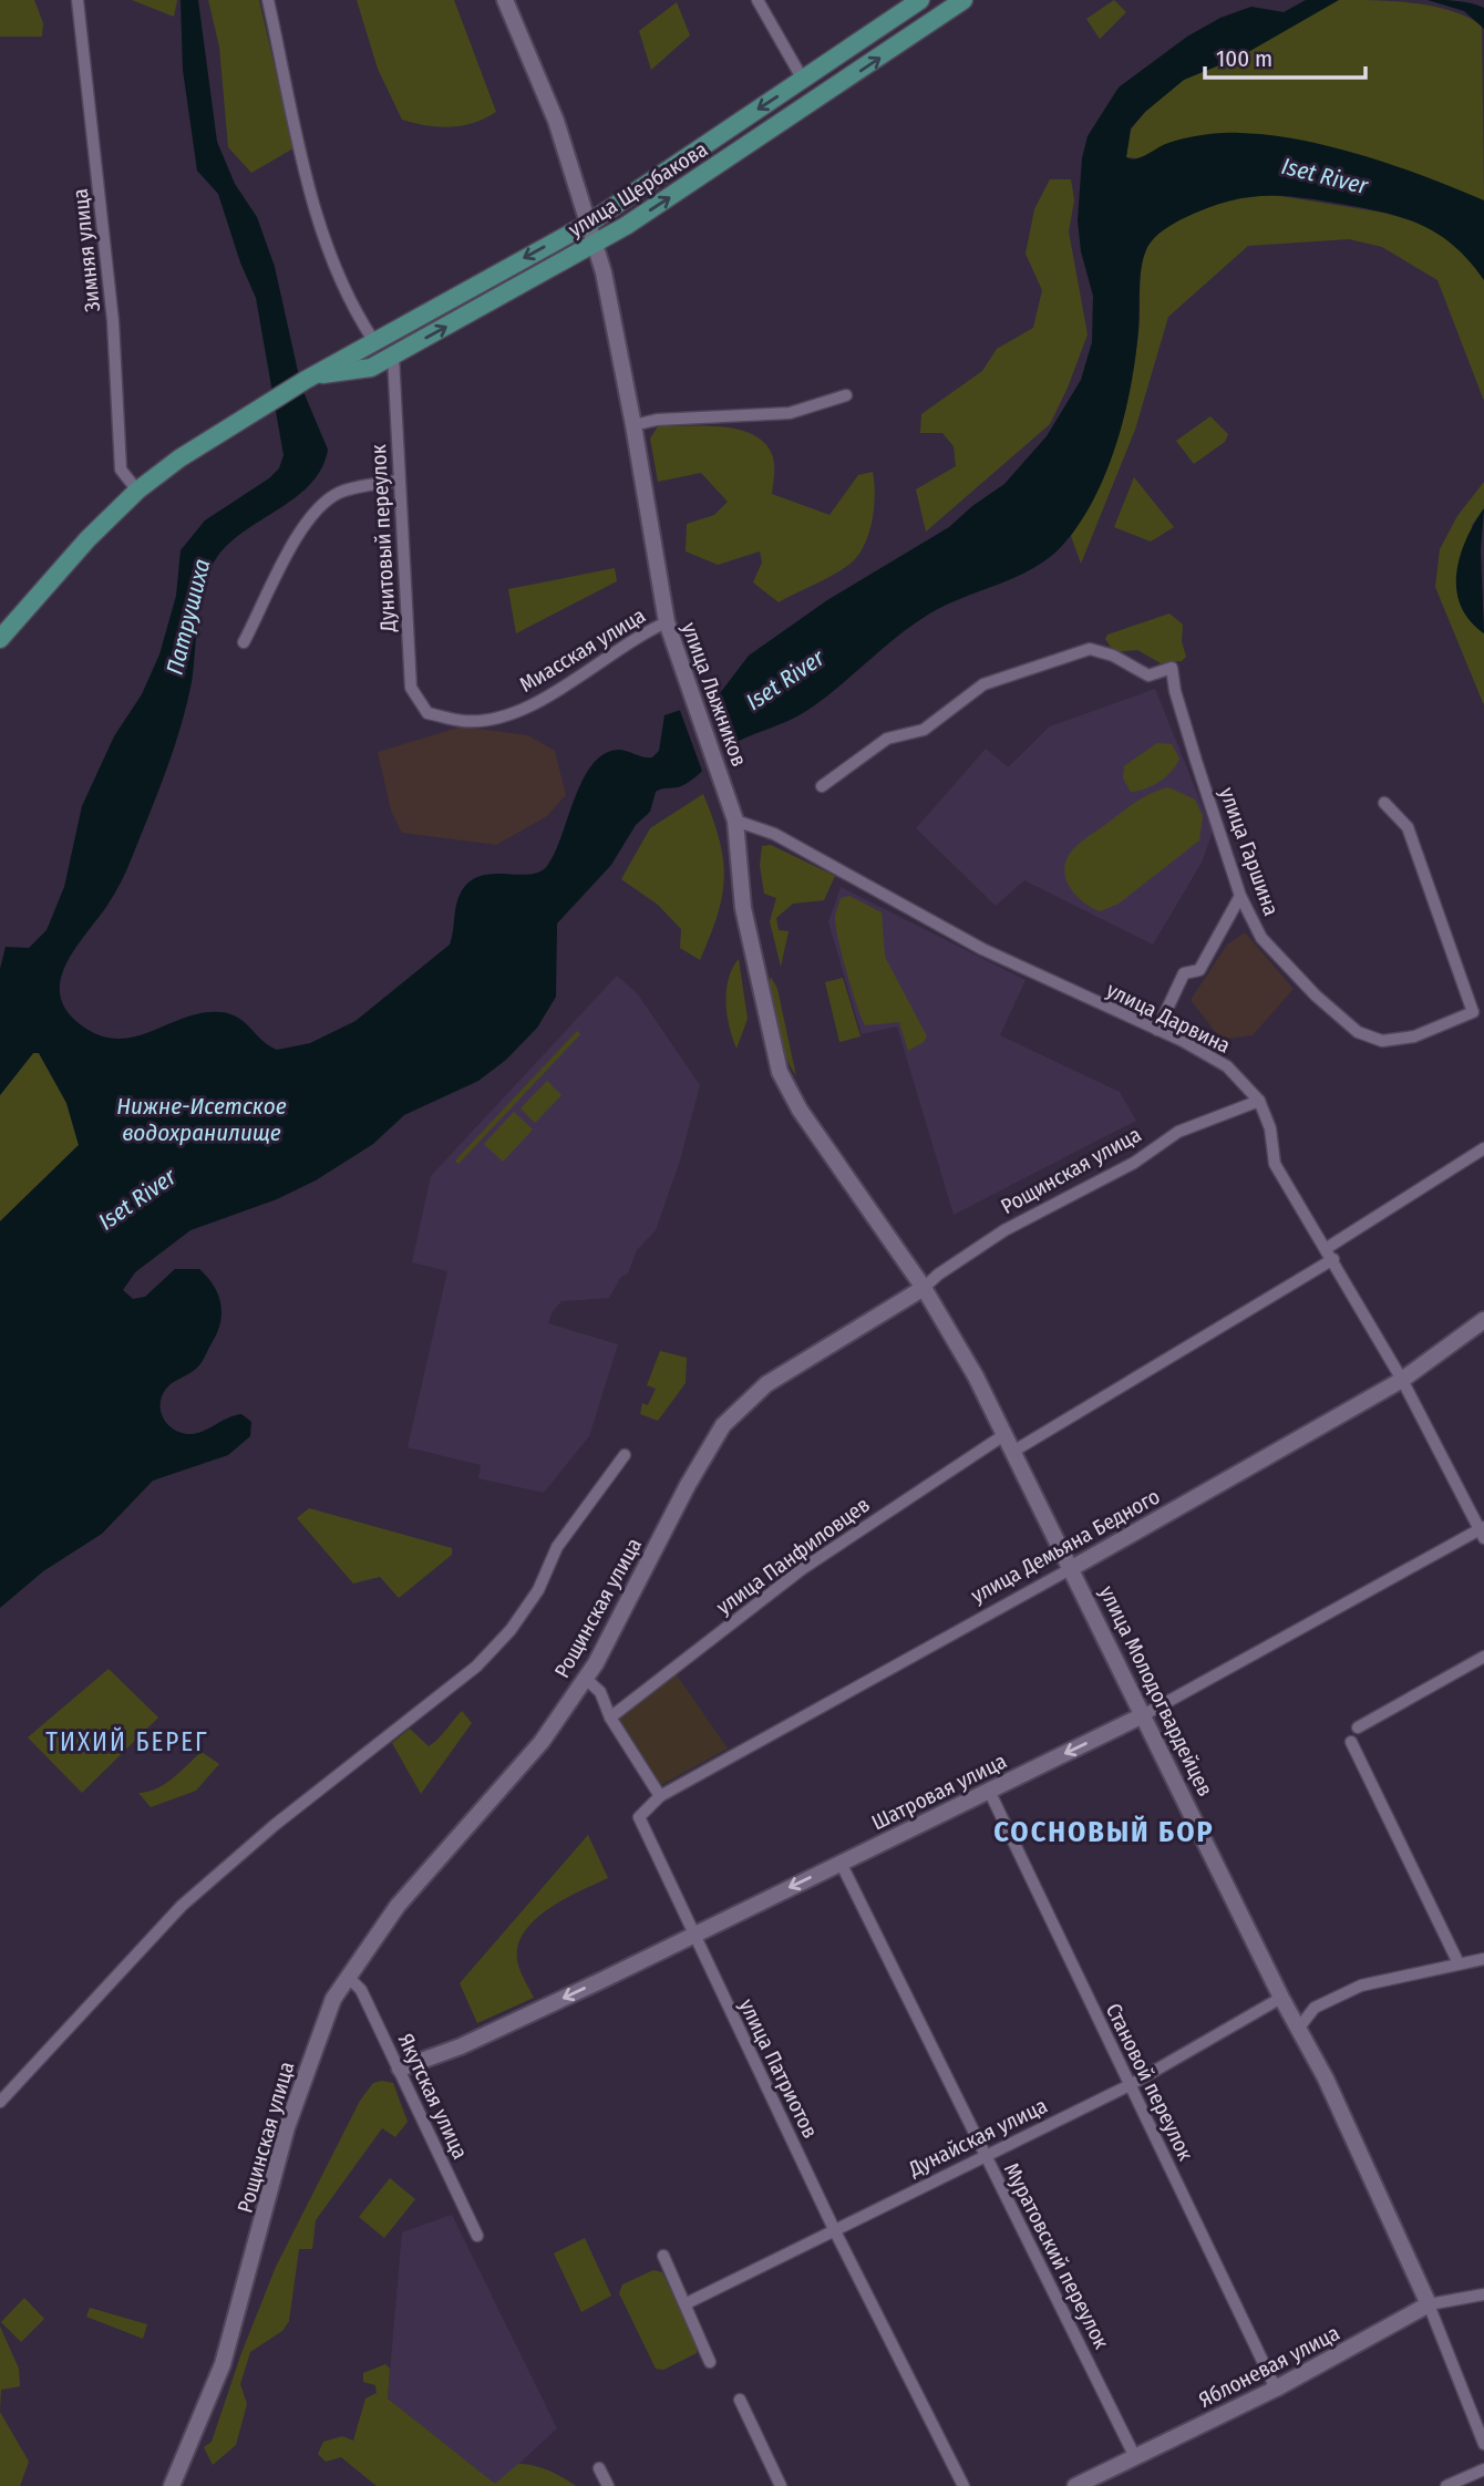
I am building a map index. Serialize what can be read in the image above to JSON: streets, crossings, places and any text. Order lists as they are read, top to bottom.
{
  "streets": {
    "main road": ["улица Щербакова"],
    "street": [
      "Зимняя улица",
      "Дунитовый переулок",
      "Миасская улица",
      "улица Лыжников",
      "улица Гаршина",
      "улица Дарвина",
      "Рощинская улица",
      "улица Демьяна Бедного",
      "улица Панфиловцев",
      "улица Молодогвардейцев",
      "Шатровая улица",
      "улица Патриотов",
      "Становой переулок",
      "Якутская улица",
      "Дунайская улица",
      "Муратовский переулок",
      "Яблоневая улица"
    ]
  },
  "crossings": [
    ["улица Щербакова", "Зимняя улица"],
    ["улица Щербакова", "Дунитовый переулок"],
    ["улица Щербакова", "улица Лыжников"],
    ["Дунитовый переулок", "Миасская улица"],
    ["Миасская улица", "улица Лыжников"],
    ["улица Лыжников", "улица Дарвина"],
    ["улица Лыжников", "улица Молодогвардейцев"],
    ["улица Дарвина", "Рощинская улица"],
    ["улица Дарвина", "улица Демьяна Бедного"],
    ["улица Дарвина", "Шатровая улица"],
    ["Рощинская улица", "улица Молодогвардейцев"],
    ["Рощинская улица", "Якутская улица"],
    ["улица Демьяна Бедного", "улица Молодогвардейцев"],
    ["улица Демьяна Бедного", "улица Патриотов"],
    ["улица Панфиловцев", "улица Молодогвардейцев"],
    ["улица Молодогвардейцев", "Шатровая улица"],
    ["улица Молодогвардейцев", "Дунайская улица"],
    ["улица Молодогвардейцев", "Яблоневая улица"],
    ["Шатровая улица", "улица Патриотов"],
    ["Шатровая улица", "Становой переулок"],
    ["Шатровая улица", "Якутская улица"],
    ["Шатровая улица", "Муратовский переулок"],
    ["улица Патриотов", "Дунайская улица"],
    ["Становой переулок", "Дунайская улица"],
    ["Становой переулок", "Яблоневая улица"],
    ["Дунайская улица", "Муратовский переулок"],
    ["Муратовский переулок", "Яблоневая улица"]
  ],
  "one_way": ["Шатровая улица"],
  "districts": ["ТИХИЙ БЕРЕГ", "СОСНОВЫЙ БОР"],
  "water": ["Iset River", "Патрушиха", "Нижне-Исетское водохранилище"],
  "scale_bar": "100 m"
}
